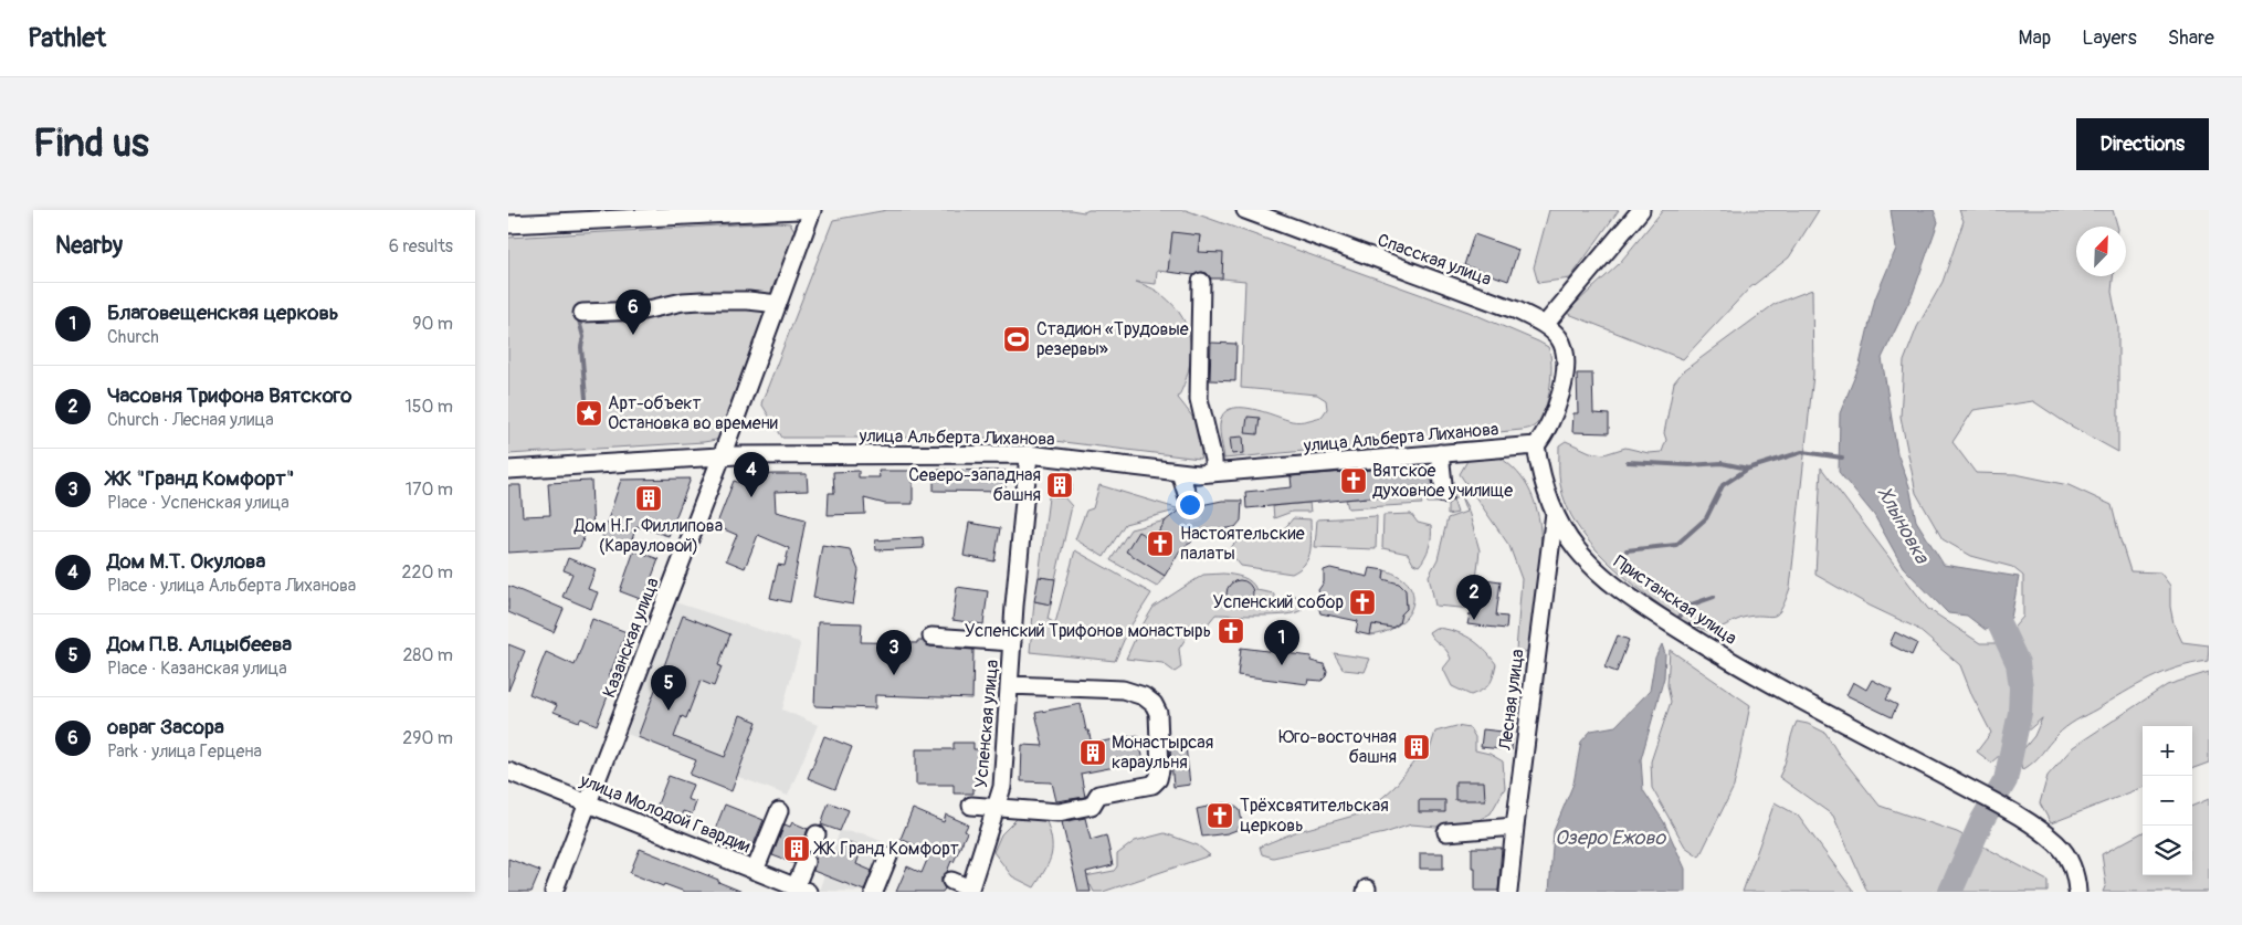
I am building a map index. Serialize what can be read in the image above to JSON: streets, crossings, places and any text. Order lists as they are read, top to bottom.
{
  "streets": {
    "street": [
      "Спасская улица",
      "улица Альберта Лиханова",
      "Пристанская улица",
      "Казанская улица",
      "Лесная улица",
      "Успенская улица",
      "улица Молодой Гвардии"
    ]
  },
  "crossings": [
    ["улица Альберта Лиханова", "Пристанская улица"],
    ["улица Альберта Лиханова", "Казанская улица"],
    ["улица Альберта Лиханова", "Успенская улица"],
    ["Пристанская улица", "Лесная улица"],
    ["Казанская улица", "улица Молодой Гвардии"]
  ],
  "water": ["Хлыновка", "Озеро Ежово"],
  "places": {
    "sports": ["Стадион «Трудовые резервы»"],
    "place": ["Арт-объект Остановка во времени"],
    "church": [
      "Вятское духовное училище",
      "Настоятельские палаты",
      "Успенский собор",
      "Успенский Трифонов монастырь",
      "Трёхсвятительская церковь"
    ],
    "building": [
      "Северо-западная башня",
      "Дом Н.Г. Филлипова (Карауловой)",
      "Юго-восточная башня",
      "Монастырсая караульня",
      "ЖК Гранд Комфорт"
    ]
  },
  "north": "top right",
  "page": {
    "header": "Pathlet",
    "nav": ["Map", "Layers", "Share"],
    "buttons": "Directions",
    "title": "Find us",
    "heading": ["Nearby", "6 results"],
    "list": [
      {
        "mark": "1",
        "name": "Благовещенская церковь",
        "note": "Church",
        "value": "90 m"
      },
      {
        "mark": "2",
        "name": "Часовня Трифона Вятского",
        "note": "Church · Лесная улица",
        "value": "150 m"
      },
      {
        "mark": "3",
        "name": "ЖК \"Гранд Комфорт\"",
        "note": "Place · Успенская улица",
        "value": "170 m"
      },
      {
        "mark": "4",
        "name": "Дом М.Т. Окулова",
        "note": "Place · улица Альберта Лиханова",
        "value": "220 m"
      },
      {
        "mark": "5",
        "name": "Дом П.В. Алцыбеева",
        "note": "Place · Казанская улица",
        "value": "280 m"
      },
      {
        "mark": "6",
        "name": "овраг Засора",
        "note": "Park · улица Герцена",
        "value": "290 m"
      }
    ],
    "pins": [
      "6",
      "4",
      "2",
      "1",
      "3",
      "5"
    ],
    "map_buttons": ["+", "−"]
  }
}
